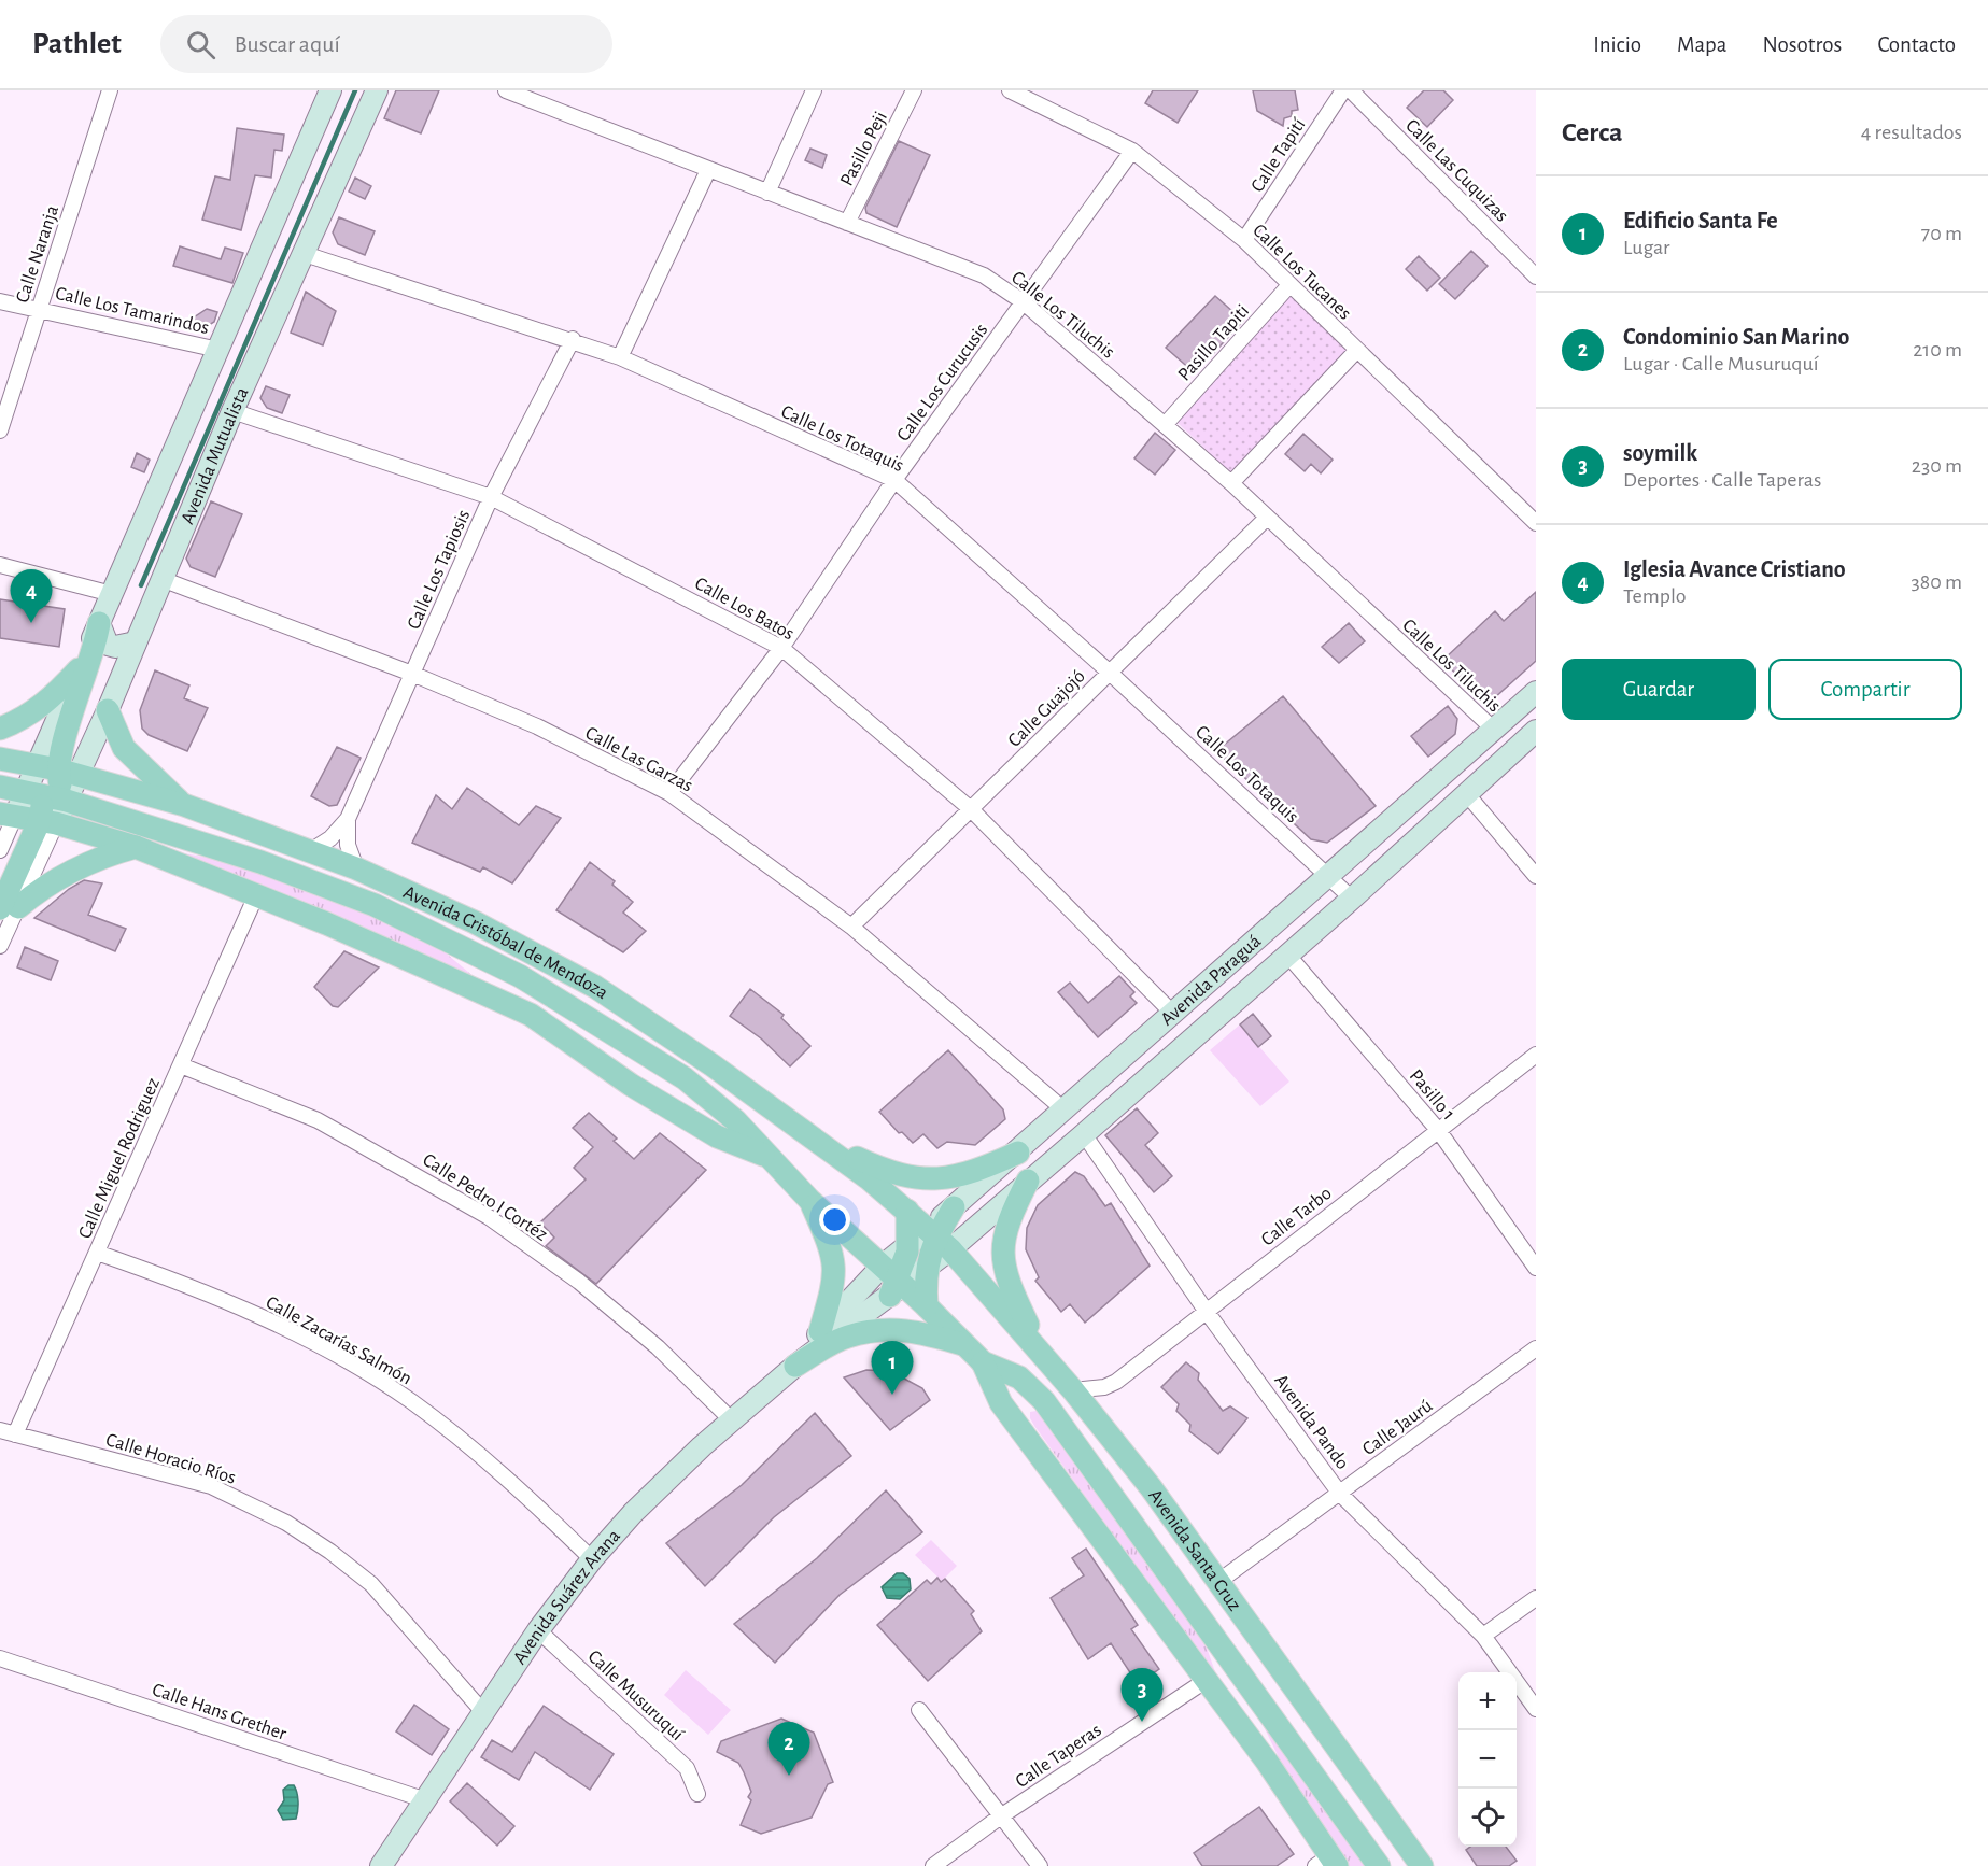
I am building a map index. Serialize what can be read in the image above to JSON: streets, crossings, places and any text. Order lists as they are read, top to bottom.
{
  "streets": {
    "main road": [
      "Avenida Mutualista",
      "Avenida Cristóbal de Mendoza",
      "Avenida Paraguá",
      "Avenida Santa Cruz",
      "Avenida Suárez Arana"
    ],
    "street": [
      "Pasillo Peji",
      "Calle Tapití",
      "Calle Las Cuquizas",
      "Calle Naranja",
      "Calle Los Tucanes",
      "Calle Los Tamarindos",
      "Calle Los Tiluchis",
      "Pasillo Tapiti",
      "Calle Los Curucusis",
      "Calle Los Totaquis",
      "Calle Los Tapiosis",
      "Calle Los Batos",
      "Calle Guajojó",
      "Calle Las Garzas",
      "Pasillo 1",
      "Calle Miguel Rodriguez",
      "Calle Pedro I Cortéz",
      "Calle Tarbo",
      "Calle Zacarías Salmón",
      "Avenida Pando",
      "Calle Jaurú",
      "Calle Horacio Ríos",
      "Calle Musuruquí",
      "Calle Hans Grether",
      "Calle Taperas"
    ]
  },
  "crossings": [
    ["Pasillo Peji", "Calle Los Tiluchis"],
    ["Calle Tapití", "Calle Los Tucanes"],
    ["Calle Naranja", "Calle Los Tamarindos"],
    ["Calle Los Tucanes", "Pasillo Tapiti"],
    ["Calle Los Tucanes", "Calle Los Curucusis"],
    ["Calle Los Tamarindos", "Avenida Mutualista"],
    ["Calle Los Tiluchis", "Pasillo Tapiti"],
    ["Calle Los Tiluchis", "Calle Los Curucusis"],
    ["Calle Los Tiluchis", "Calle Guajojó"],
    ["Calle Los Tiluchis", "Avenida Paraguá"],
    ["Calle Los Curucusis", "Calle Los Totaquis"],
    ["Calle Los Curucusis", "Calle Los Batos"],
    ["Calle Los Curucusis", "Calle Las Garzas"],
    ["Calle Los Totaquis", "Avenida Mutualista"],
    ["Calle Los Totaquis", "Calle Los Tapiosis"],
    ["Calle Los Totaquis", "Calle Guajojó"],
    ["Calle Los Totaquis", "Avenida Paraguá"],
    ["Avenida Mutualista", "Calle Los Batos"],
    ["Avenida Mutualista", "Calle Las Garzas"],
    ["Avenida Mutualista", "Avenida Cristóbal de Mendoza"],
    ["Calle Los Tapiosis", "Calle Los Batos"],
    ["Calle Los Tapiosis", "Calle Las Garzas"],
    ["Calle Los Tapiosis", "Avenida Cristóbal de Mendoza"],
    ["Calle Los Batos", "Calle Guajojó"],
    ["Calle Los Batos", "Avenida Paraguá"],
    ["Calle Guajojó", "Calle Las Garzas"],
    ["Calle Las Garzas", "Avenida Paraguá"],
    ["Avenida Cristóbal de Mendoza", "Avenida Paraguá"],
    ["Avenida Cristóbal de Mendoza", "Calle Miguel Rodriguez"],
    ["Avenida Cristóbal de Mendoza", "Avenida Santa Cruz"],
    ["Avenida Cristóbal de Mendoza", "Avenida Suárez Arana"],
    ["Avenida Paraguá", "Pasillo 1"],
    ["Avenida Paraguá", "Avenida Pando"],
    ["Avenida Paraguá", "Avenida Santa Cruz"],
    ["Pasillo 1", "Calle Tarbo"],
    ["Calle Miguel Rodriguez", "Calle Pedro I Cortéz"],
    ["Calle Miguel Rodriguez", "Calle Zacarías Salmón"],
    ["Calle Miguel Rodriguez", "Calle Horacio Ríos"],
    ["Calle Pedro I Cortéz", "Avenida Suárez Arana"],
    ["Calle Tarbo", "Avenida Pando"],
    ["Calle Tarbo", "Avenida Santa Cruz"],
    ["Calle Zacarías Salmón", "Avenida Suárez Arana"],
    ["Avenida Pando", "Calle Jaurú"],
    ["Calle Jaurú", "Avenida Santa Cruz"],
    ["Calle Horacio Ríos", "Avenida Suárez Arana"],
    ["Avenida Santa Cruz", "Avenida Suárez Arana"],
    ["Avenida Santa Cruz", "Calle Taperas"],
    ["Avenida Suárez Arana", "Calle Musuruquí"],
    ["Avenida Suárez Arana", "Calle Hans Grether"]
  ],
  "page": {
    "header": "Pathlet",
    "search": "Buscar aquí",
    "nav": [
      "Inicio",
      "Mapa",
      "Nosotros",
      "Contacto"
    ],
    "heading": ["Cerca", "4 resultados"],
    "list": [
      {
        "mark": "1",
        "name": "Edificio Santa Fe",
        "note": "Lugar",
        "value": "70 m"
      },
      {
        "mark": "2",
        "name": "Condominio San Marino",
        "note": "Lugar · Calle Musuruquí",
        "value": "210 m"
      },
      {
        "mark": "3",
        "name": "soymilk",
        "note": "Deportes · Calle Taperas",
        "value": "230 m"
      },
      {
        "mark": "4",
        "name": "Iglesia Avance Cristiano",
        "note": "Templo",
        "value": "380 m"
      }
    ],
    "pins": [
      "4",
      "1",
      "3",
      "2"
    ],
    "buttons": ["Guardar", "Compartir"],
    "map_buttons": ["+", "−"]
  }
}
